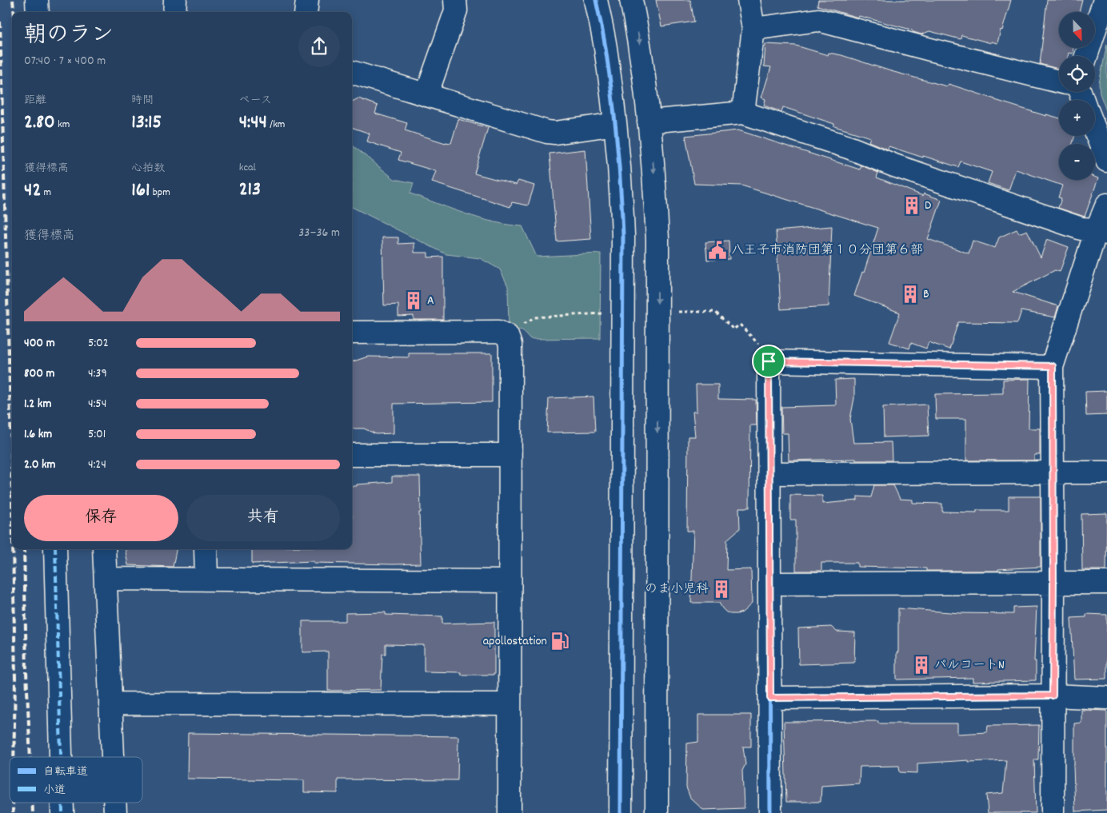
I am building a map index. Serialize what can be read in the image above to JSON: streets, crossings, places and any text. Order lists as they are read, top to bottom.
{
  "places": {
    "building": [
      "D",
      "B",
      "A",
      "のま小児科",
      "パルコートN"
    ],
    "public building": ["八王子市消防団第１０分団第６部"],
    "fuel station": ["apollostation"]
  },
  "legend": ["自転車道", "小道"],
  "north": "bottom",
  "page": {
    "map_buttons": ["+", "−"],
    "heading": ["朝のラン", "07:40 · 7 × 400 m"],
    "stats": [
      ["距離", "2.80 km"],
      ["時間", "13:15"],
      ["ペース", "4:44 /km"],
      ["獲得標高", "42 m"],
      ["心拍数", "161 bpm"],
      ["kcal", "213"]
    ],
    "chart": ["獲得標高", "33–36 m"],
    "list": [
      {
        "name": "400 m",
        "note": "5:02"
      },
      {
        "name": "800 m",
        "note": "4:39"
      },
      {
        "name": "1.2 km",
        "note": "4:54"
      },
      {
        "name": "1.6 km",
        "note": "5:01"
      },
      {
        "name": "2.0 km",
        "note": "4:24"
      }
    ],
    "buttons": ["保存", "共有"]
  }
}
